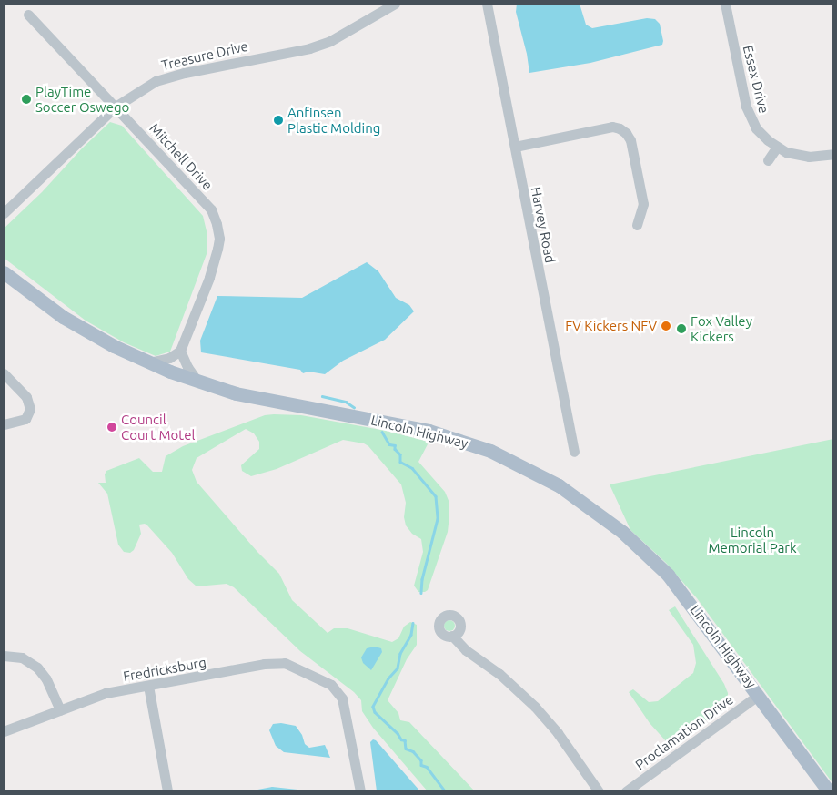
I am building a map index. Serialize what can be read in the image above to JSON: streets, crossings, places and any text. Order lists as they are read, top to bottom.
{
  "streets": {
    "main road": ["Lincoln Highway"],
    "street": [
      "Treasure Drive",
      "Essex Drive",
      "Mitchell Drive",
      "Harvey Road",
      "Fredricksburg",
      "Proclamation Drive"
    ]
  },
  "crossings": [
    ["Treasure Drive", "Mitchell Drive"],
    ["Lincoln Highway", "Proclamation Drive"]
  ],
  "parks": ["Lincoln Memorial Park"],
  "places": [
    "PlayTime Soccer Oswego",
    "Anfinsen Plastic Molding",
    "FV Kickers NFV",
    "Fox Valley Kickers",
    "Council Court Motel"
  ]
}
